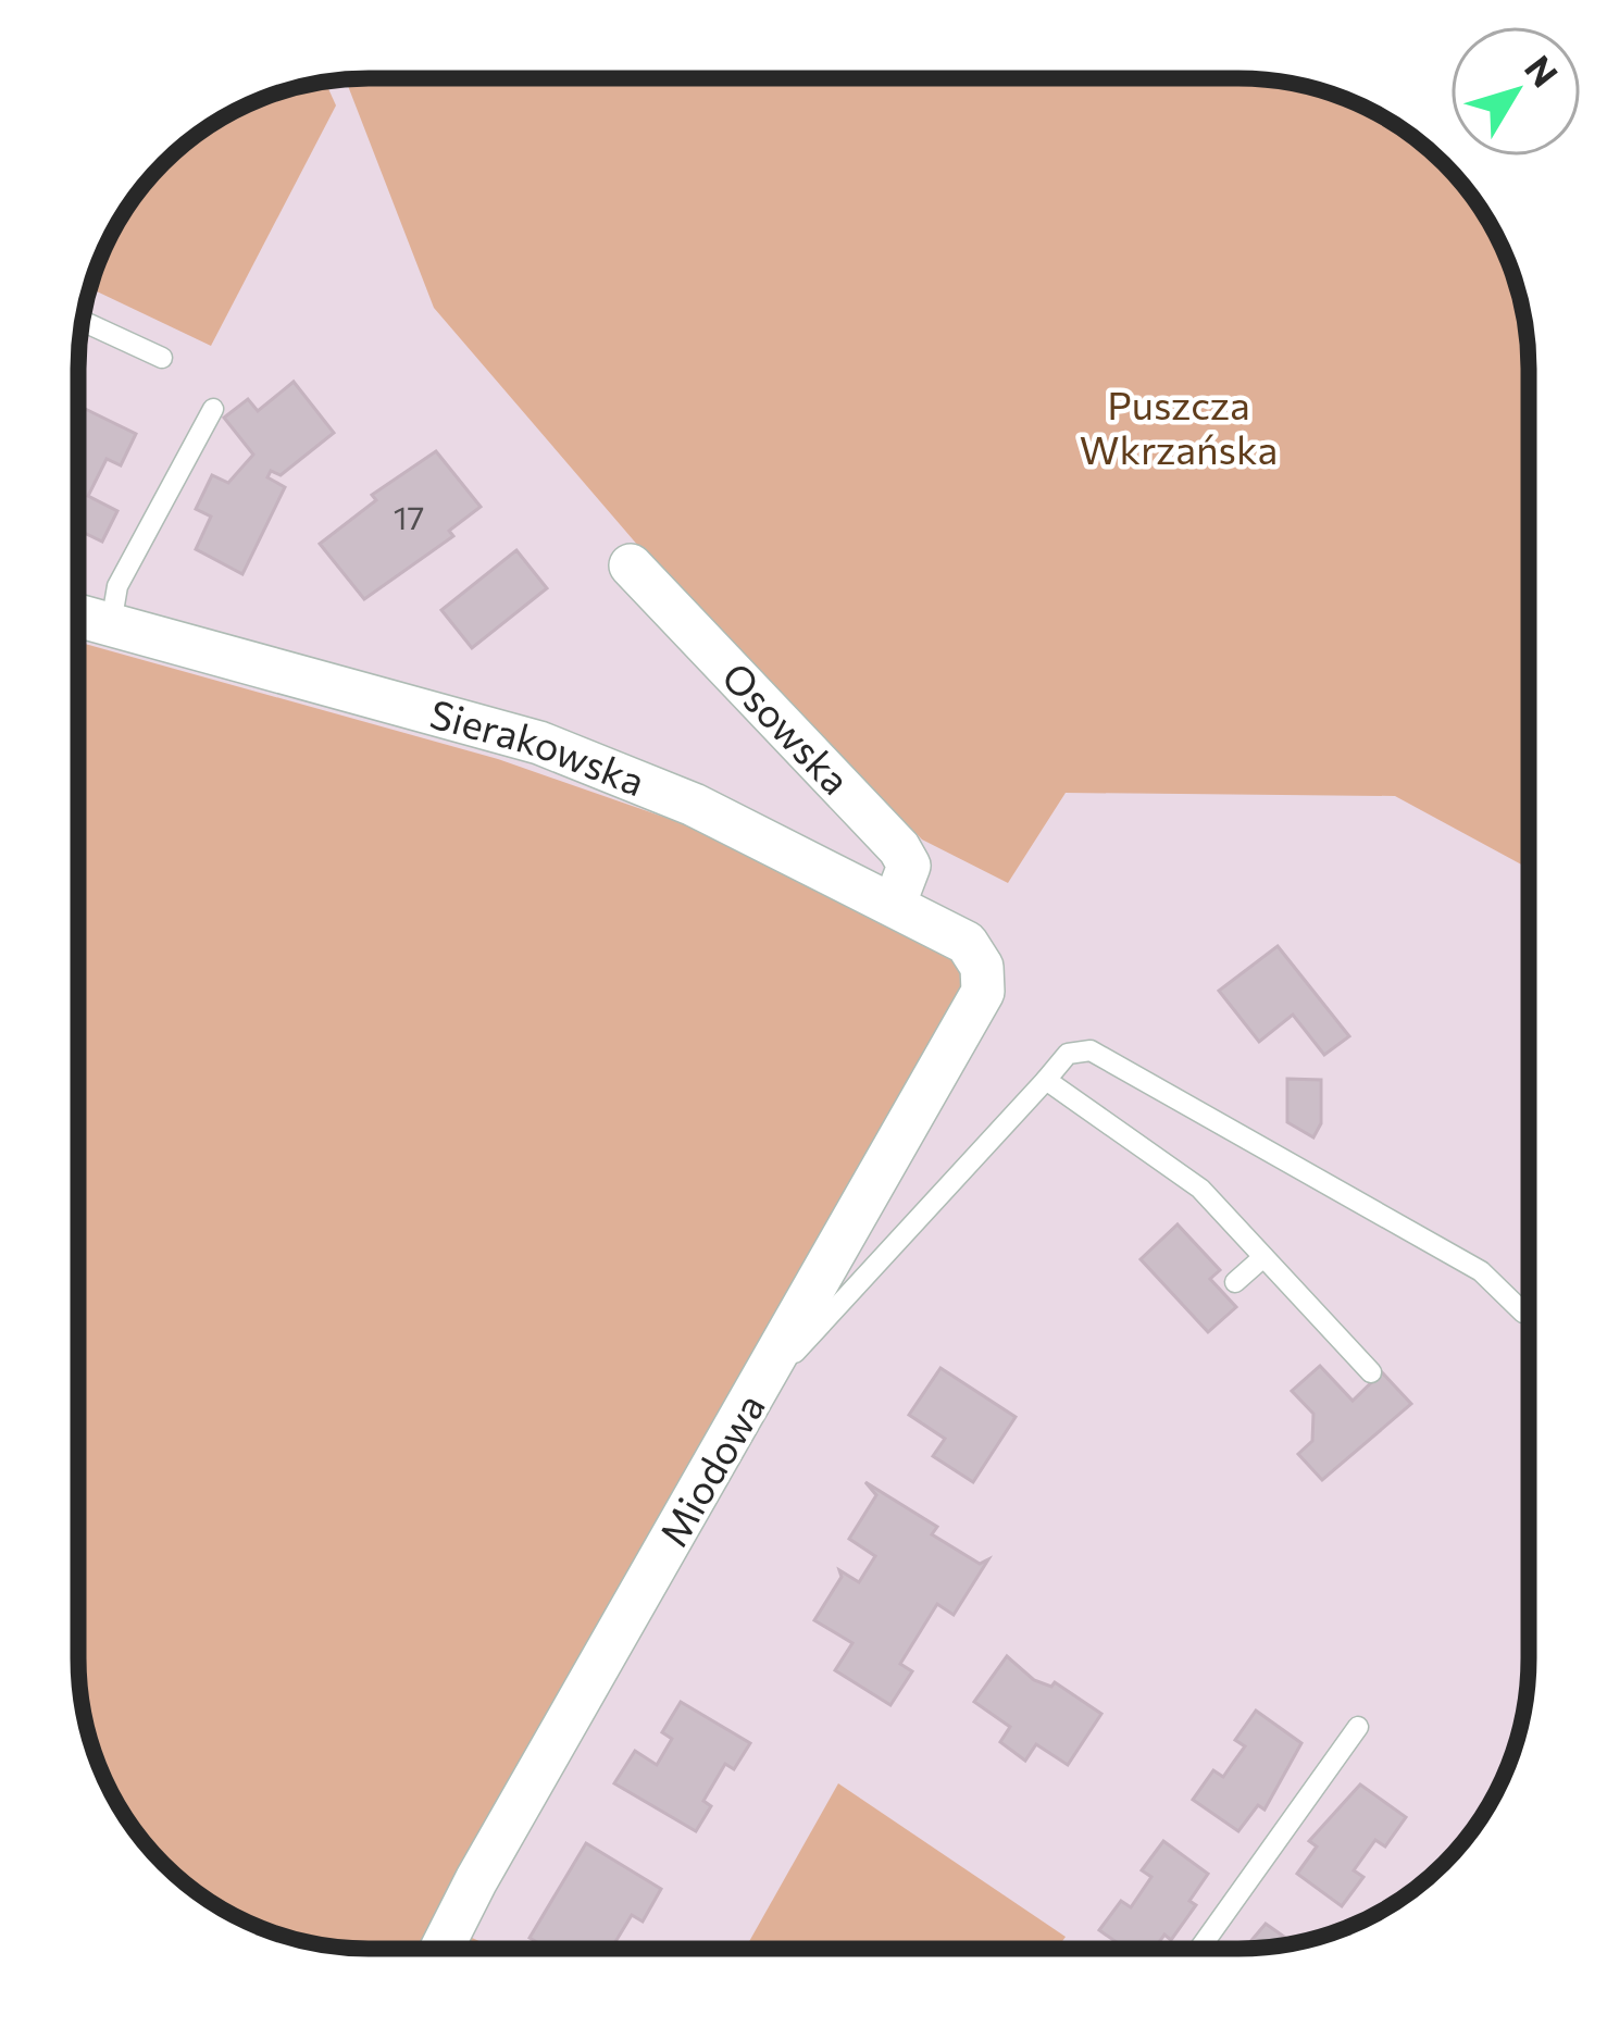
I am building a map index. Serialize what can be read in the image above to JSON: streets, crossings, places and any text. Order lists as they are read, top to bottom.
{
  "streets": {
    "street": ["Osowska", "Sierakowska", "Miodowa"]
  },
  "crossings": [
    ["Osowska", "Sierakowska"],
    ["Sierakowska", "Miodowa"]
  ],
  "parks": ["Puszcza Wkrzańska"],
  "house_numbers": ["17"],
  "north": "top right"
}
